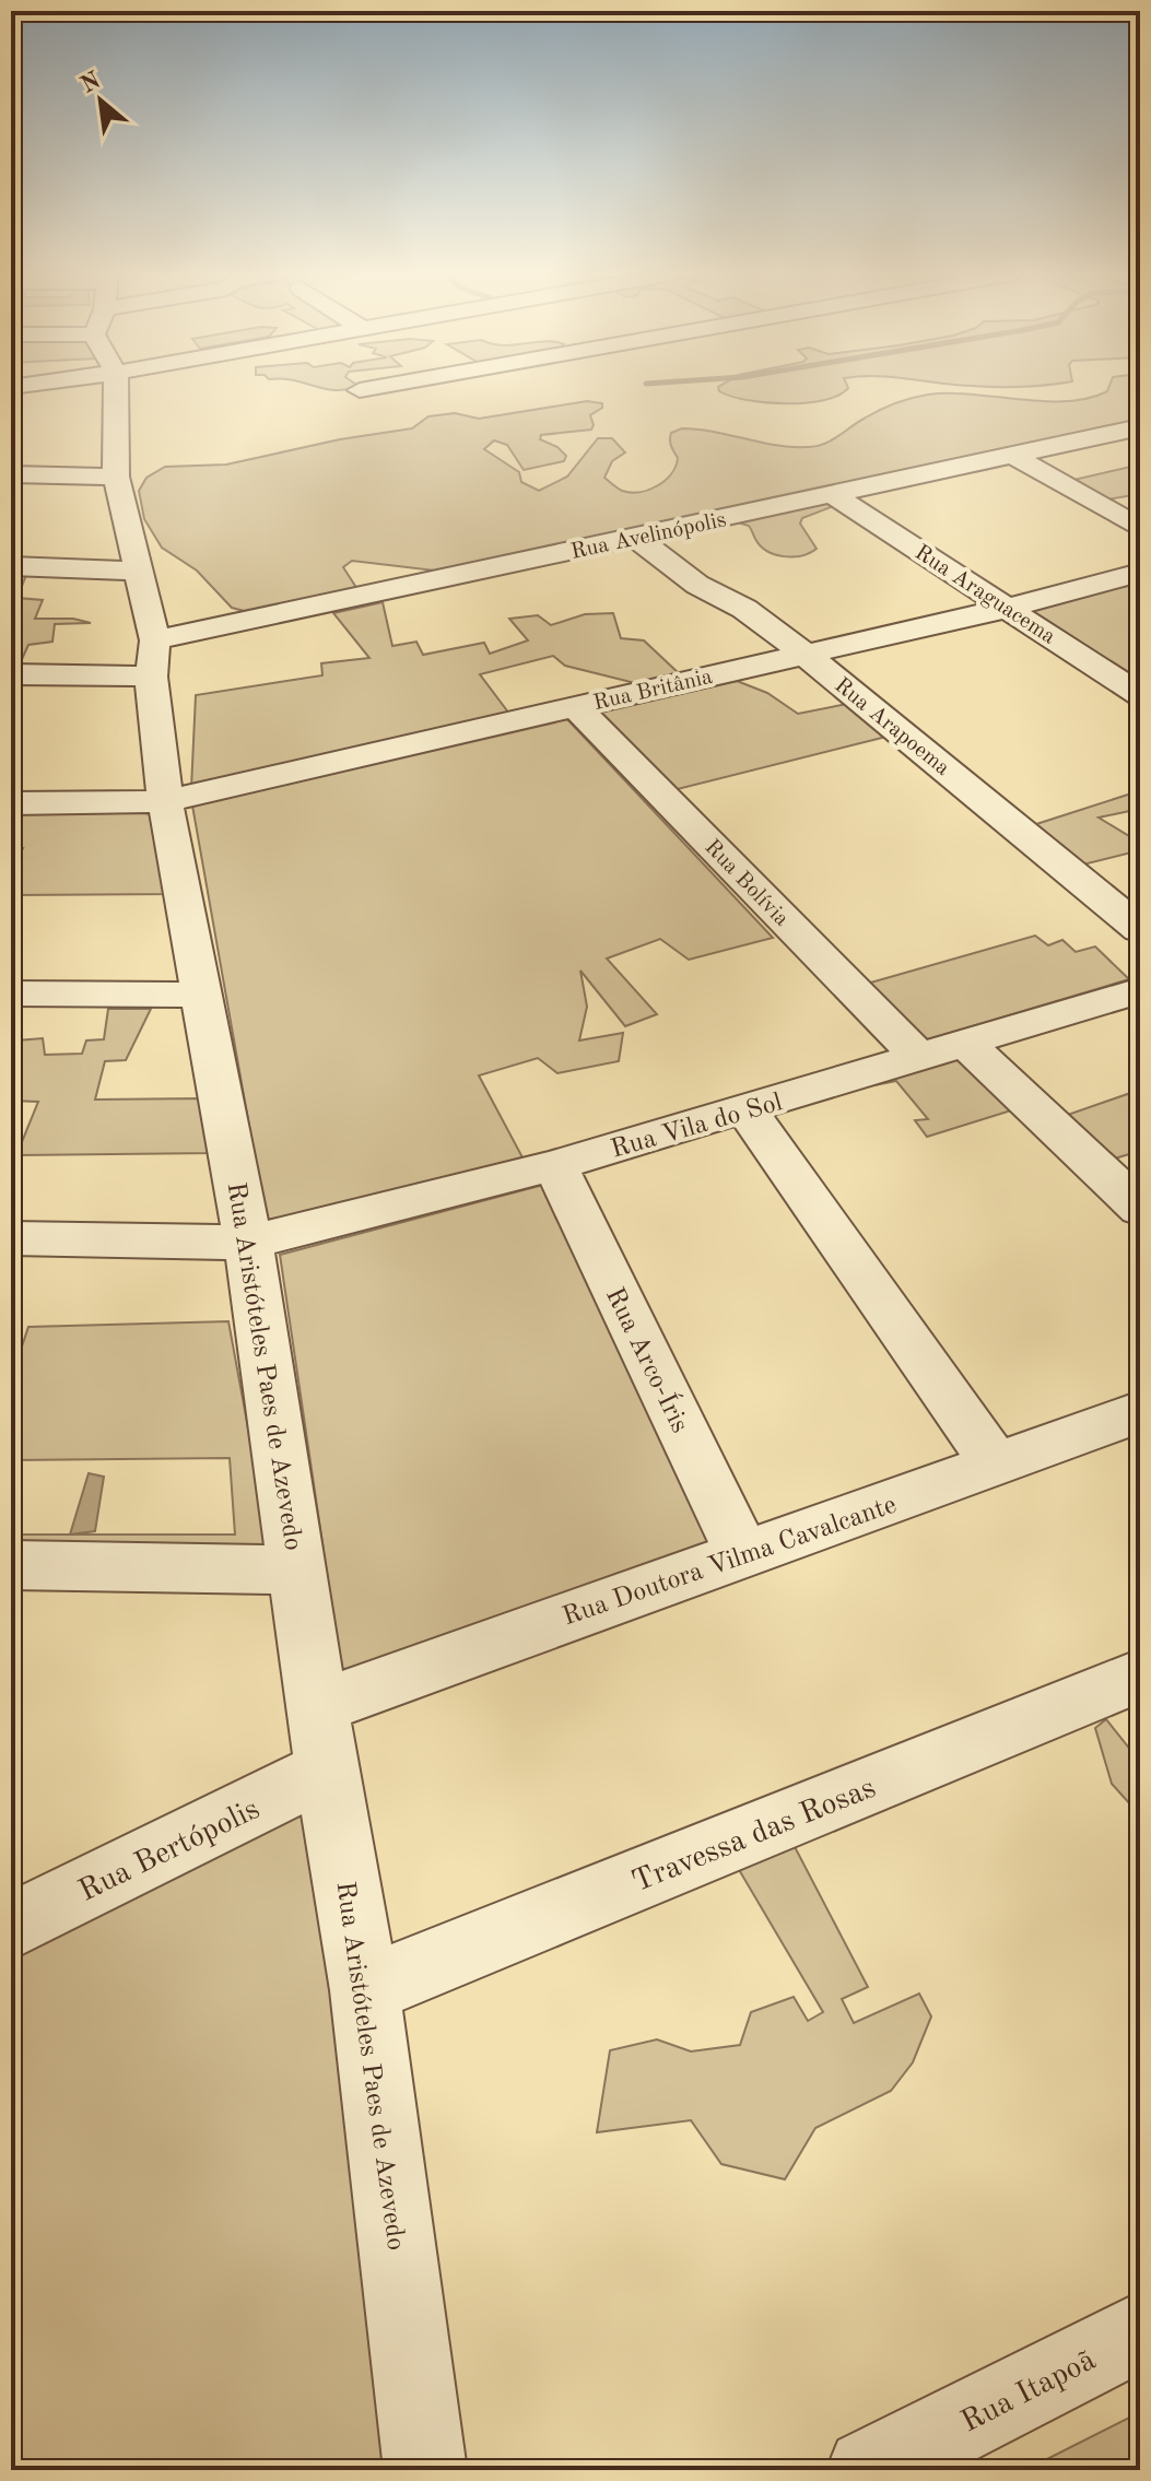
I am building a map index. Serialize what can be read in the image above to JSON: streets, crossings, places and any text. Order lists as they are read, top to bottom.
{
  "streets": {
    "street": [
      "Rua Avelinópolis",
      "Rua Araguacema",
      "Rua Britânia",
      "Rua Arapoema",
      "Rua Bolívia",
      "Rua Vila do Sol",
      "Rua Arco-Íris",
      "Rua Aristóteles Paes de Azevedo",
      "Rua Doutora Vilma Cavalcante",
      "Travessa das Rosas",
      "Rua Bertópolis",
      "Rua Itapoã"
    ]
  },
  "crossings": [
    ["Rua Avelinópolis", "Rua Araguacema"],
    ["Rua Avelinópolis", "Rua Arapoema"],
    ["Rua Avelinópolis", "Rua Aristóteles Paes de Azevedo"],
    ["Rua Araguacema", "Rua Britânia"],
    ["Rua Britânia", "Rua Arapoema"],
    ["Rua Britânia", "Rua Bolívia"],
    ["Rua Britânia", "Rua Aristóteles Paes de Azevedo"],
    ["Rua Bolívia", "Rua Vila do Sol"],
    ["Rua Vila do Sol", "Rua Arco-Íris"],
    ["Rua Vila do Sol", "Rua Aristóteles Paes de Azevedo"],
    ["Rua Arco-Íris", "Rua Doutora Vilma Cavalcante"],
    ["Rua Aristóteles Paes de Azevedo", "Rua Doutora Vilma Cavalcante"],
    ["Rua Aristóteles Paes de Azevedo", "Travessa das Rosas"],
    ["Rua Aristóteles Paes de Azevedo", "Rua Bertópolis"]
  ],
  "north": "top left"
}
